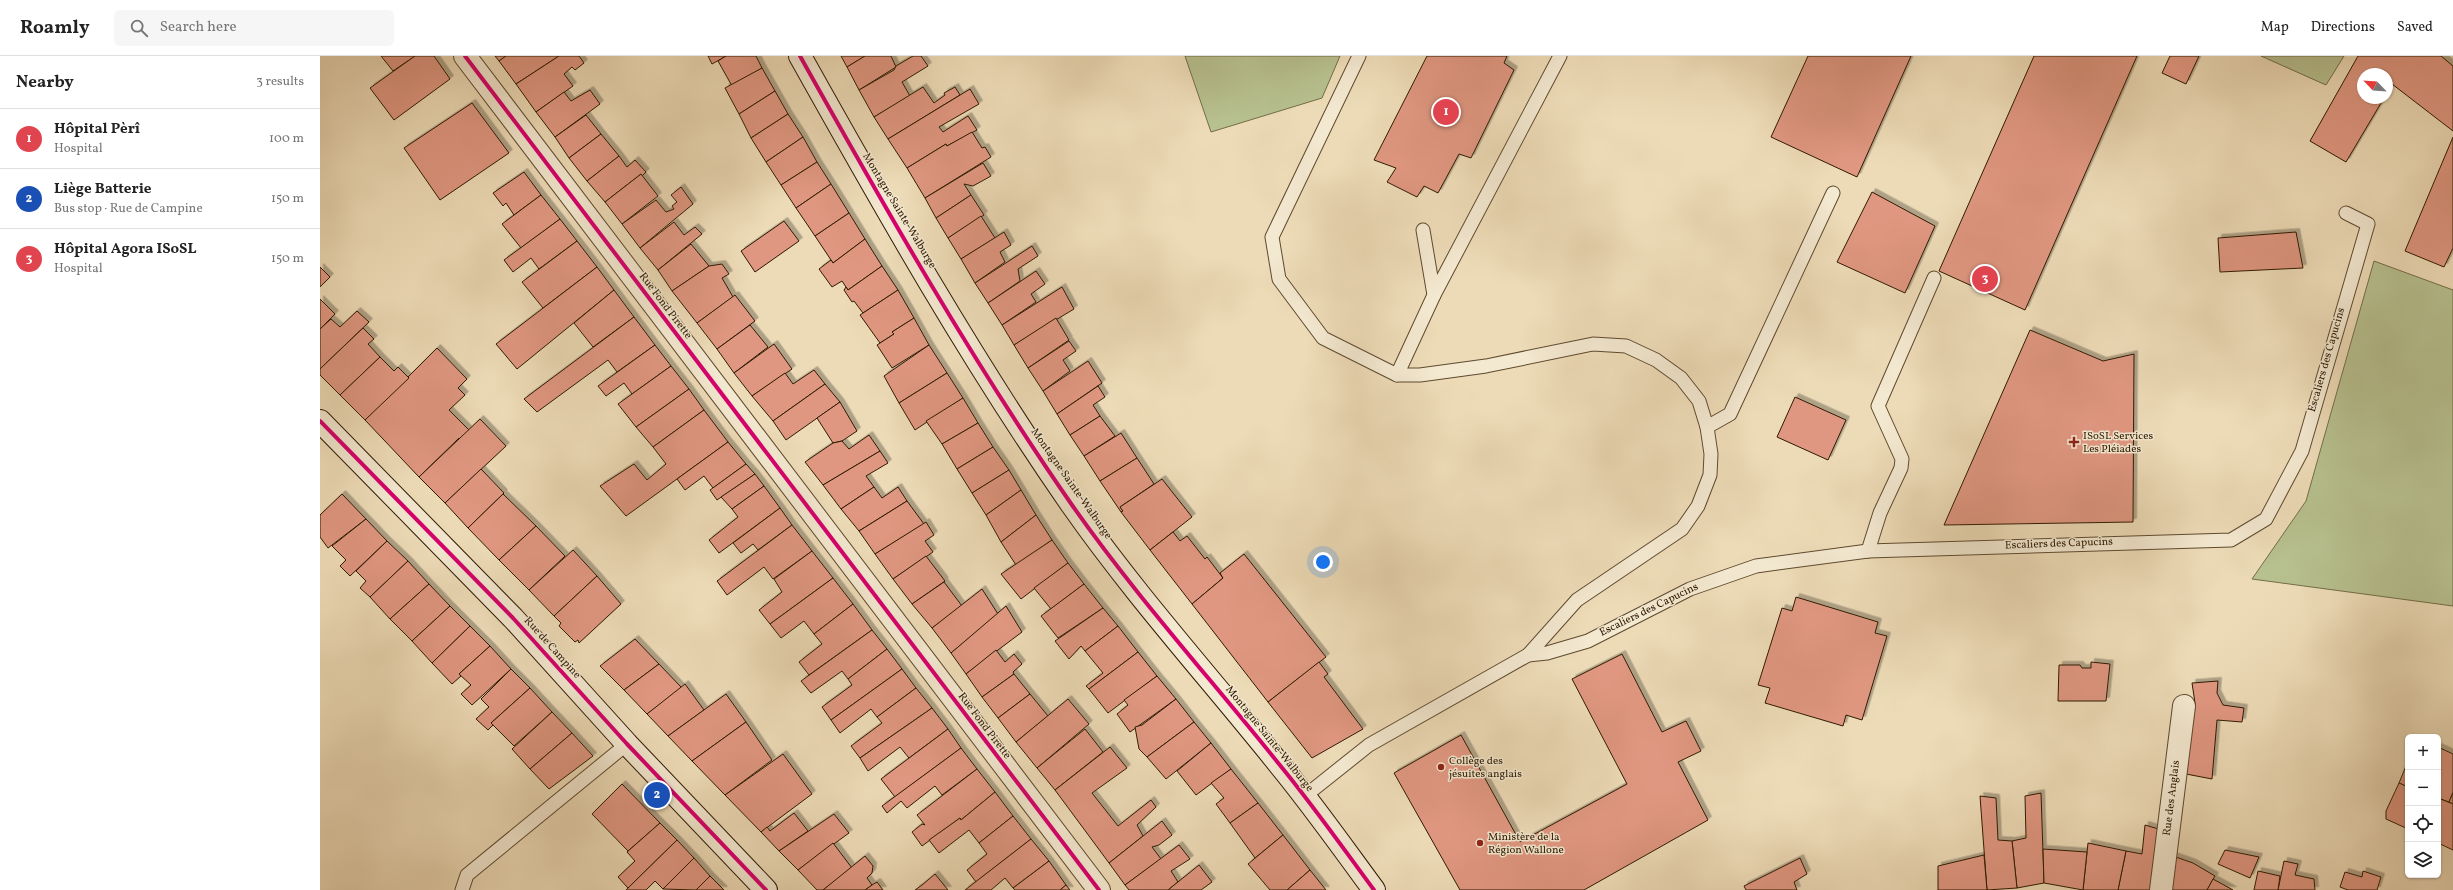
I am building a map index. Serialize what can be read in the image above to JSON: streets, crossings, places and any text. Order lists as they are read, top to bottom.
{
  "streets": {
    "street": [
      "Montagne Sainte-Walburge",
      "Rue Fond Pirette",
      "Rue de Campine",
      "Rue des Anglais"
    ],
    "lane": ["Escaliers des Capucins"]
  },
  "crossings": [
    ["Montagne Sainte-Walburge", "Escaliers des Capucins"]
  ],
  "places": {
    "health": ["ISoSL Services Les Pléiades"],
    "other": ["Collège des jésuites anglais", "Ministère de la Région Wallone"]
  },
  "north": "top left",
  "page": {
    "header": "Roamly",
    "search": "Search here",
    "nav": ["Map", "Directions", "Saved"],
    "heading": ["Nearby", "3 results"],
    "pins": ["1", "3", "2"],
    "list": [
      {
        "mark": "1",
        "name": "Hôpital Pèrî",
        "note": "Hospital",
        "value": "100 m"
      },
      {
        "mark": "2",
        "name": "Liège Batterie",
        "note": "Bus stop · Rue de Campine",
        "value": "150 m"
      },
      {
        "mark": "3",
        "name": "Hôpital Agora ISoSL",
        "note": "Hospital",
        "value": "150 m"
      }
    ],
    "map_buttons": ["+", "−"]
  }
}
